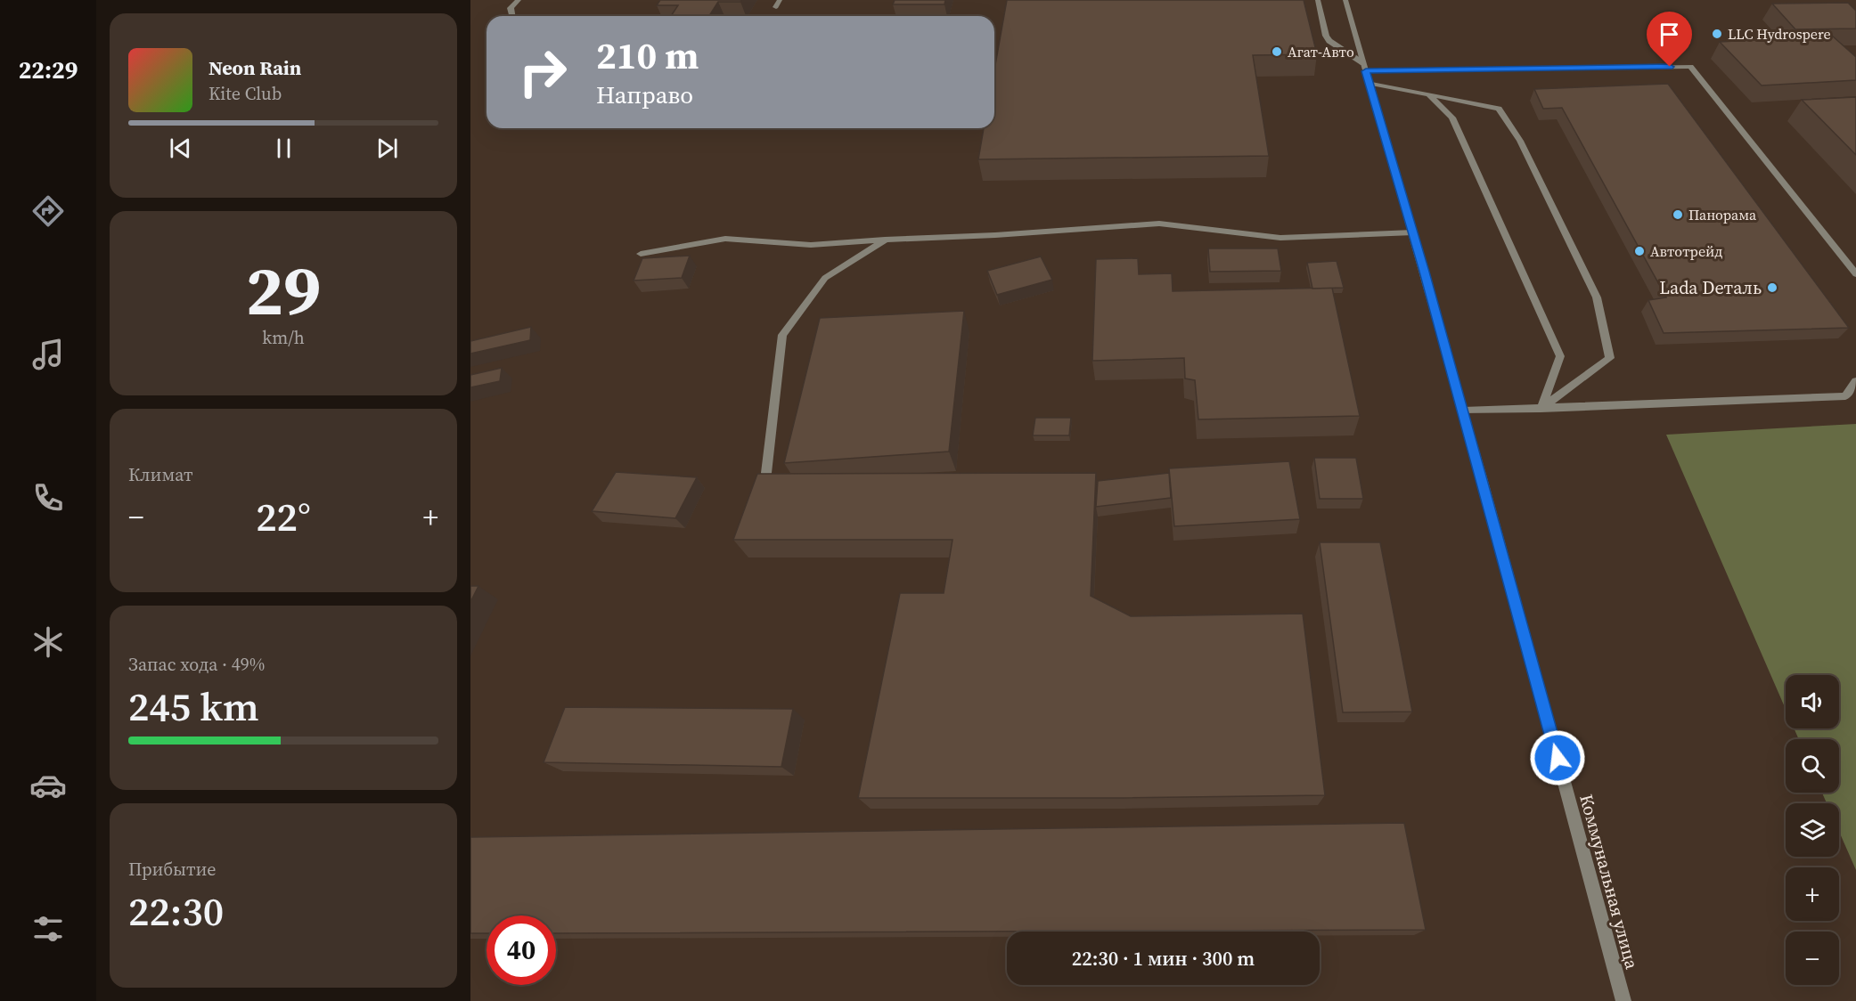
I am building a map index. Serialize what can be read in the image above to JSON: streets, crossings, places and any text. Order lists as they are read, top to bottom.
{
  "streets": {
    "street": ["Коммунальная улица"]
  },
  "places": [
    "LLC Hydrospere",
    "Агат-Авто",
    "Панорама",
    "Автотрейд",
    "Lada Dеталь"
  ],
  "page": {
    "tabs": "22:29",
    "turn": ["210 m", "Направо"],
    "song": ["Neon Rain", "Kite Club"],
    "tile": [
      ["29", "km/h"],
      "Климат",
      ["Запас хода · 49%", "245 km"],
      ["Прибытие", "22:30"]
    ],
    "heat": ["−", "22°", "+"],
    "map_buttons": ["+", "−"],
    "limit": "40",
    "trip": "22:30 · 1 мин · 300 m"
  }
}
